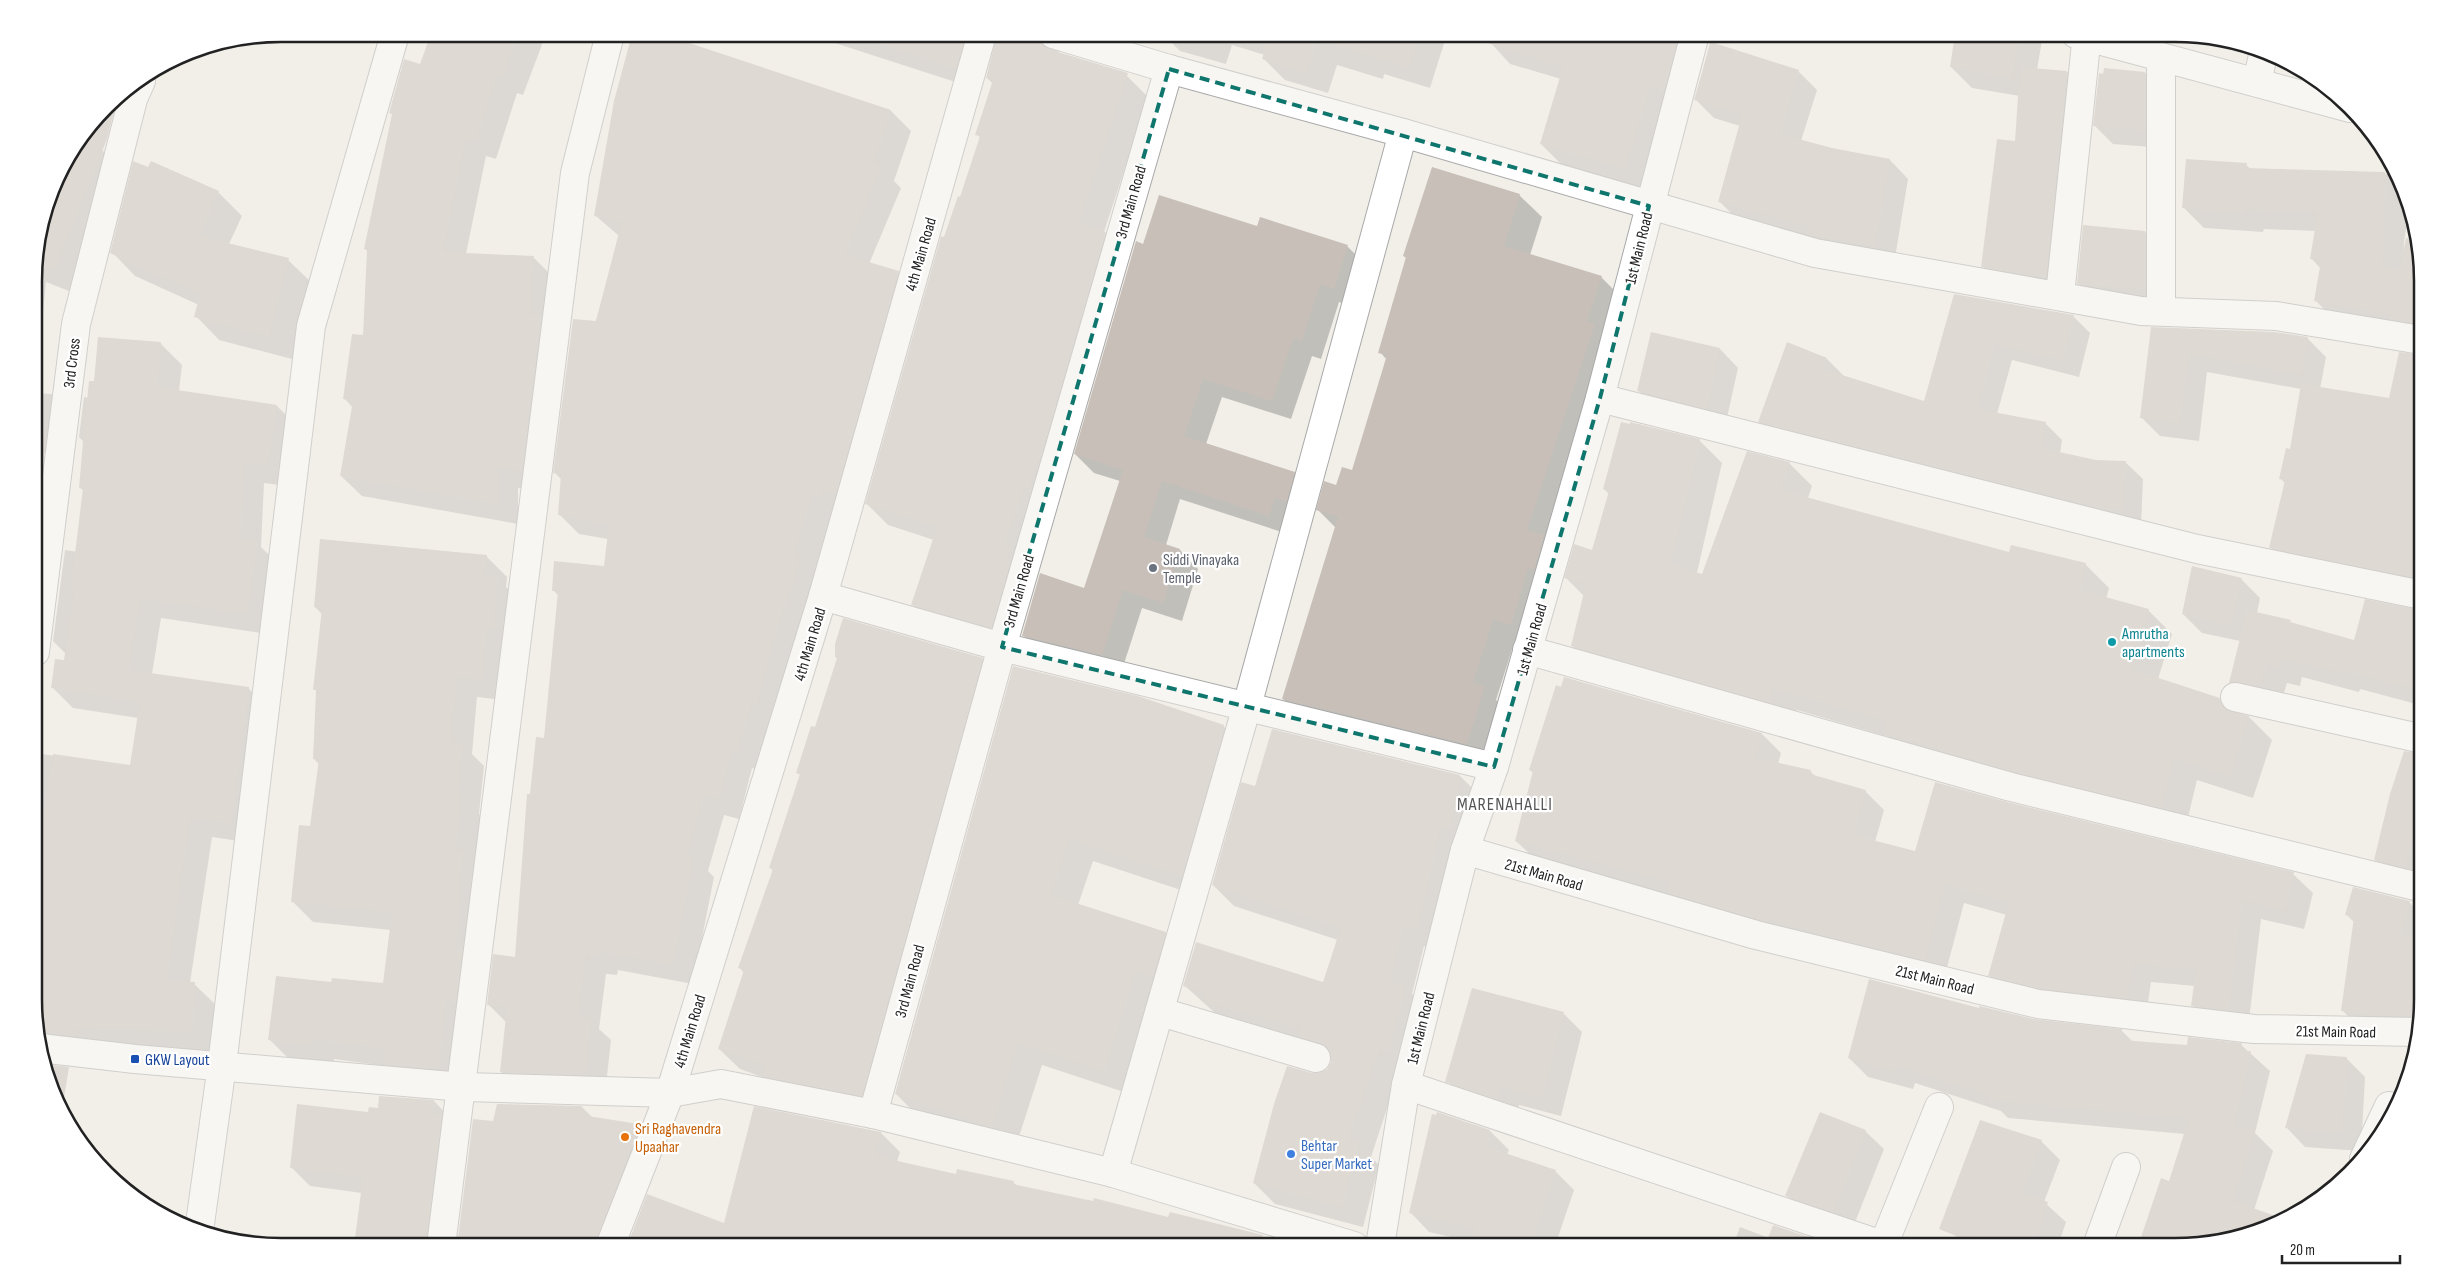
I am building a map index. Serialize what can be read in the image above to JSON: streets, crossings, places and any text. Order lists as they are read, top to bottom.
{
  "streets": {
    "street": [
      "3rd Main Road",
      "1st Main Road",
      "4th Main Road",
      "3rd Cross",
      "21st Main Road"
    ]
  },
  "crossings": [
    ["1st Main Road", "21st Main Road"]
  ],
  "districts": ["MARENAHALLI"],
  "places": {
    "other": [
      "Siddi Vinayaka Temple",
      "Amrutha apartments",
      "Sri Raghavendra Upaahar",
      "Behtar Super Market"
    ],
    "transit": ["GKW Layout"]
  },
  "scale_bar": "20 m"
}
